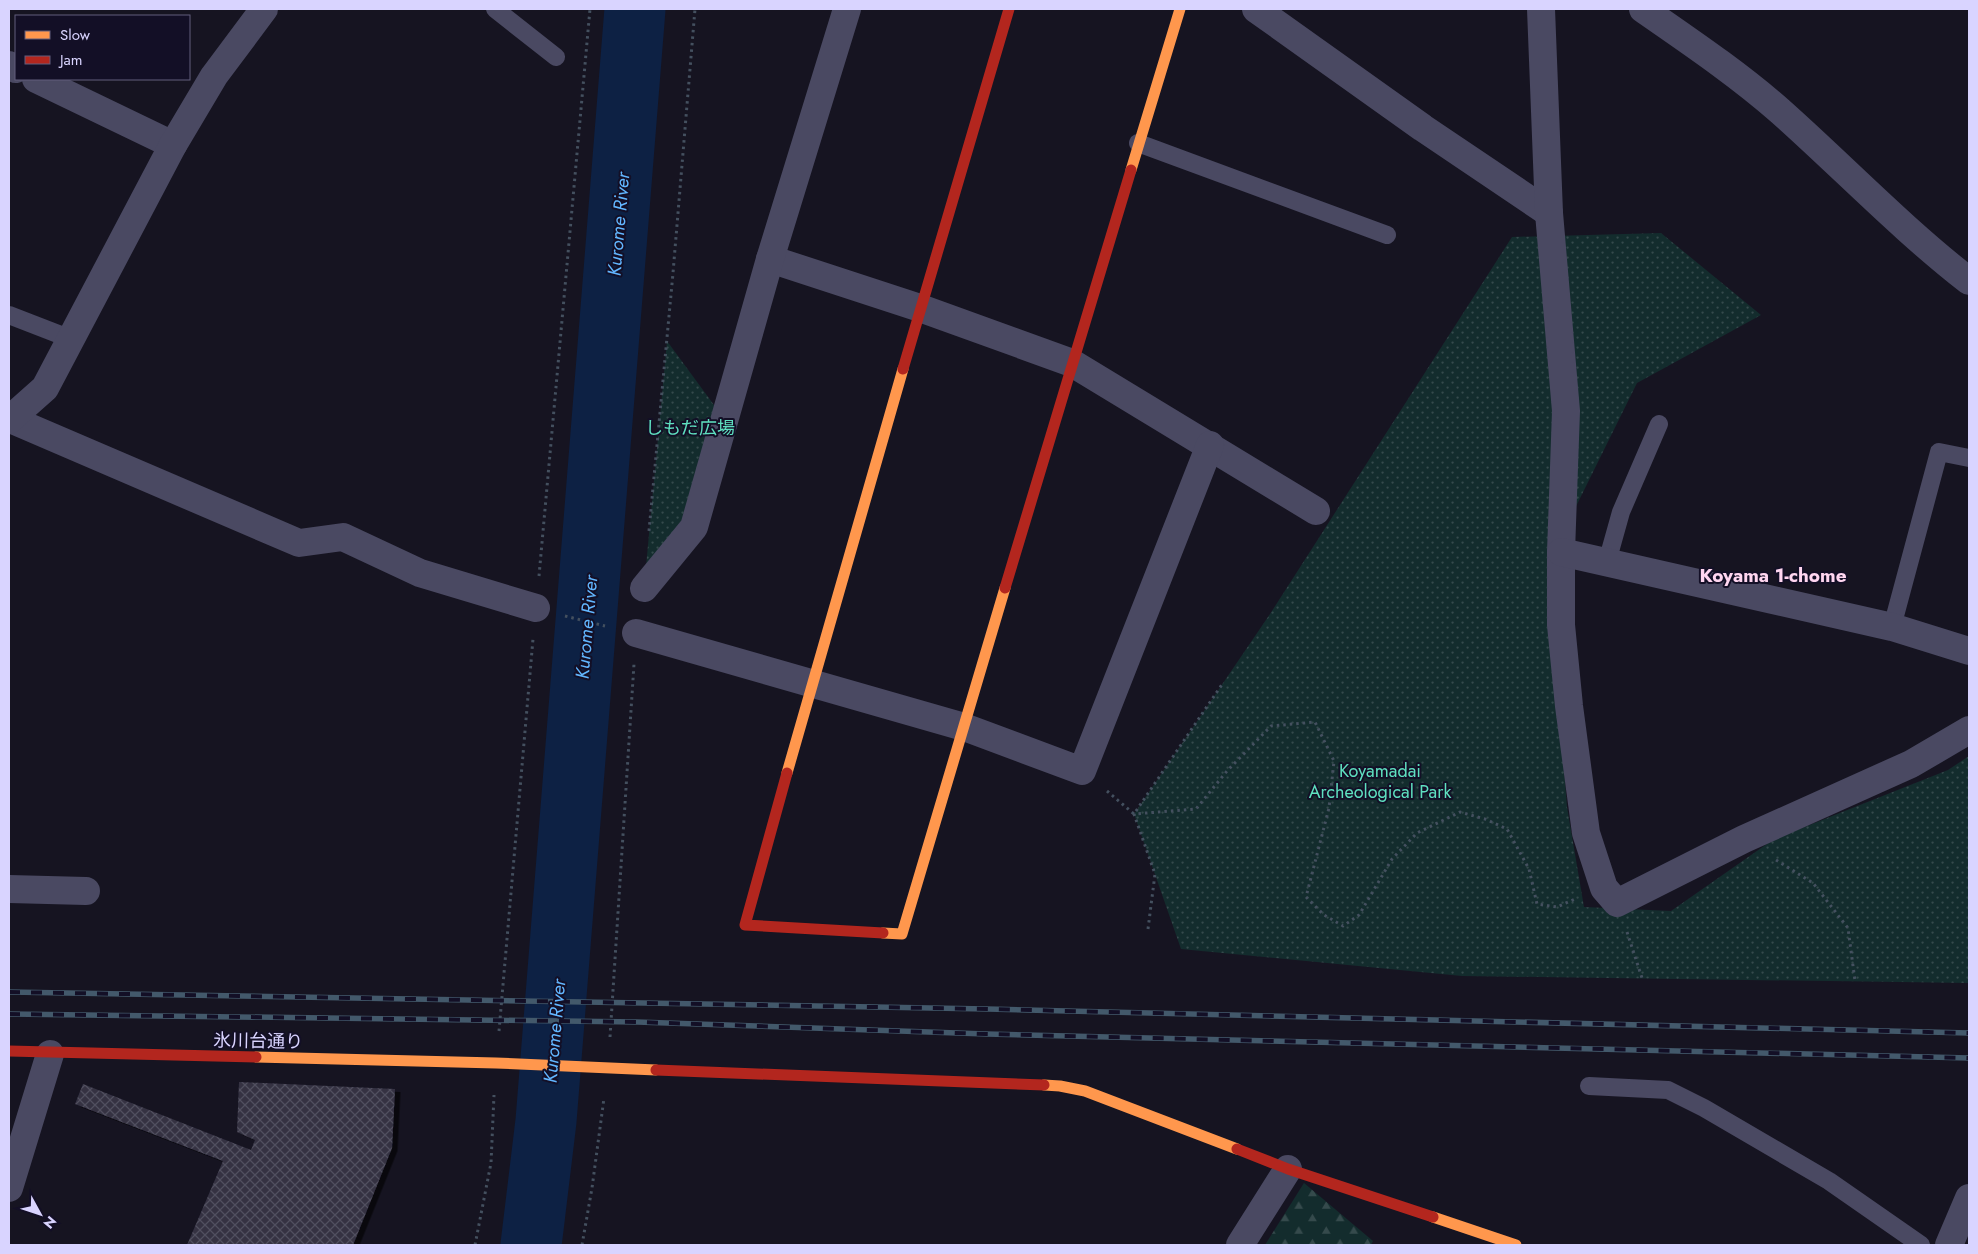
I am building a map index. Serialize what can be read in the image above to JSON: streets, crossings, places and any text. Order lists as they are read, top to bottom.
{
  "streets": {
    "street": ["氷川台通り"]
  },
  "districts": ["Koyama 1-chome"],
  "water": ["Kurome River"],
  "parks": ["しもだ広場", "Koyamadai Archeological Park"],
  "legend": ["Slow", "Jam"],
  "north": "bottom right"
}
